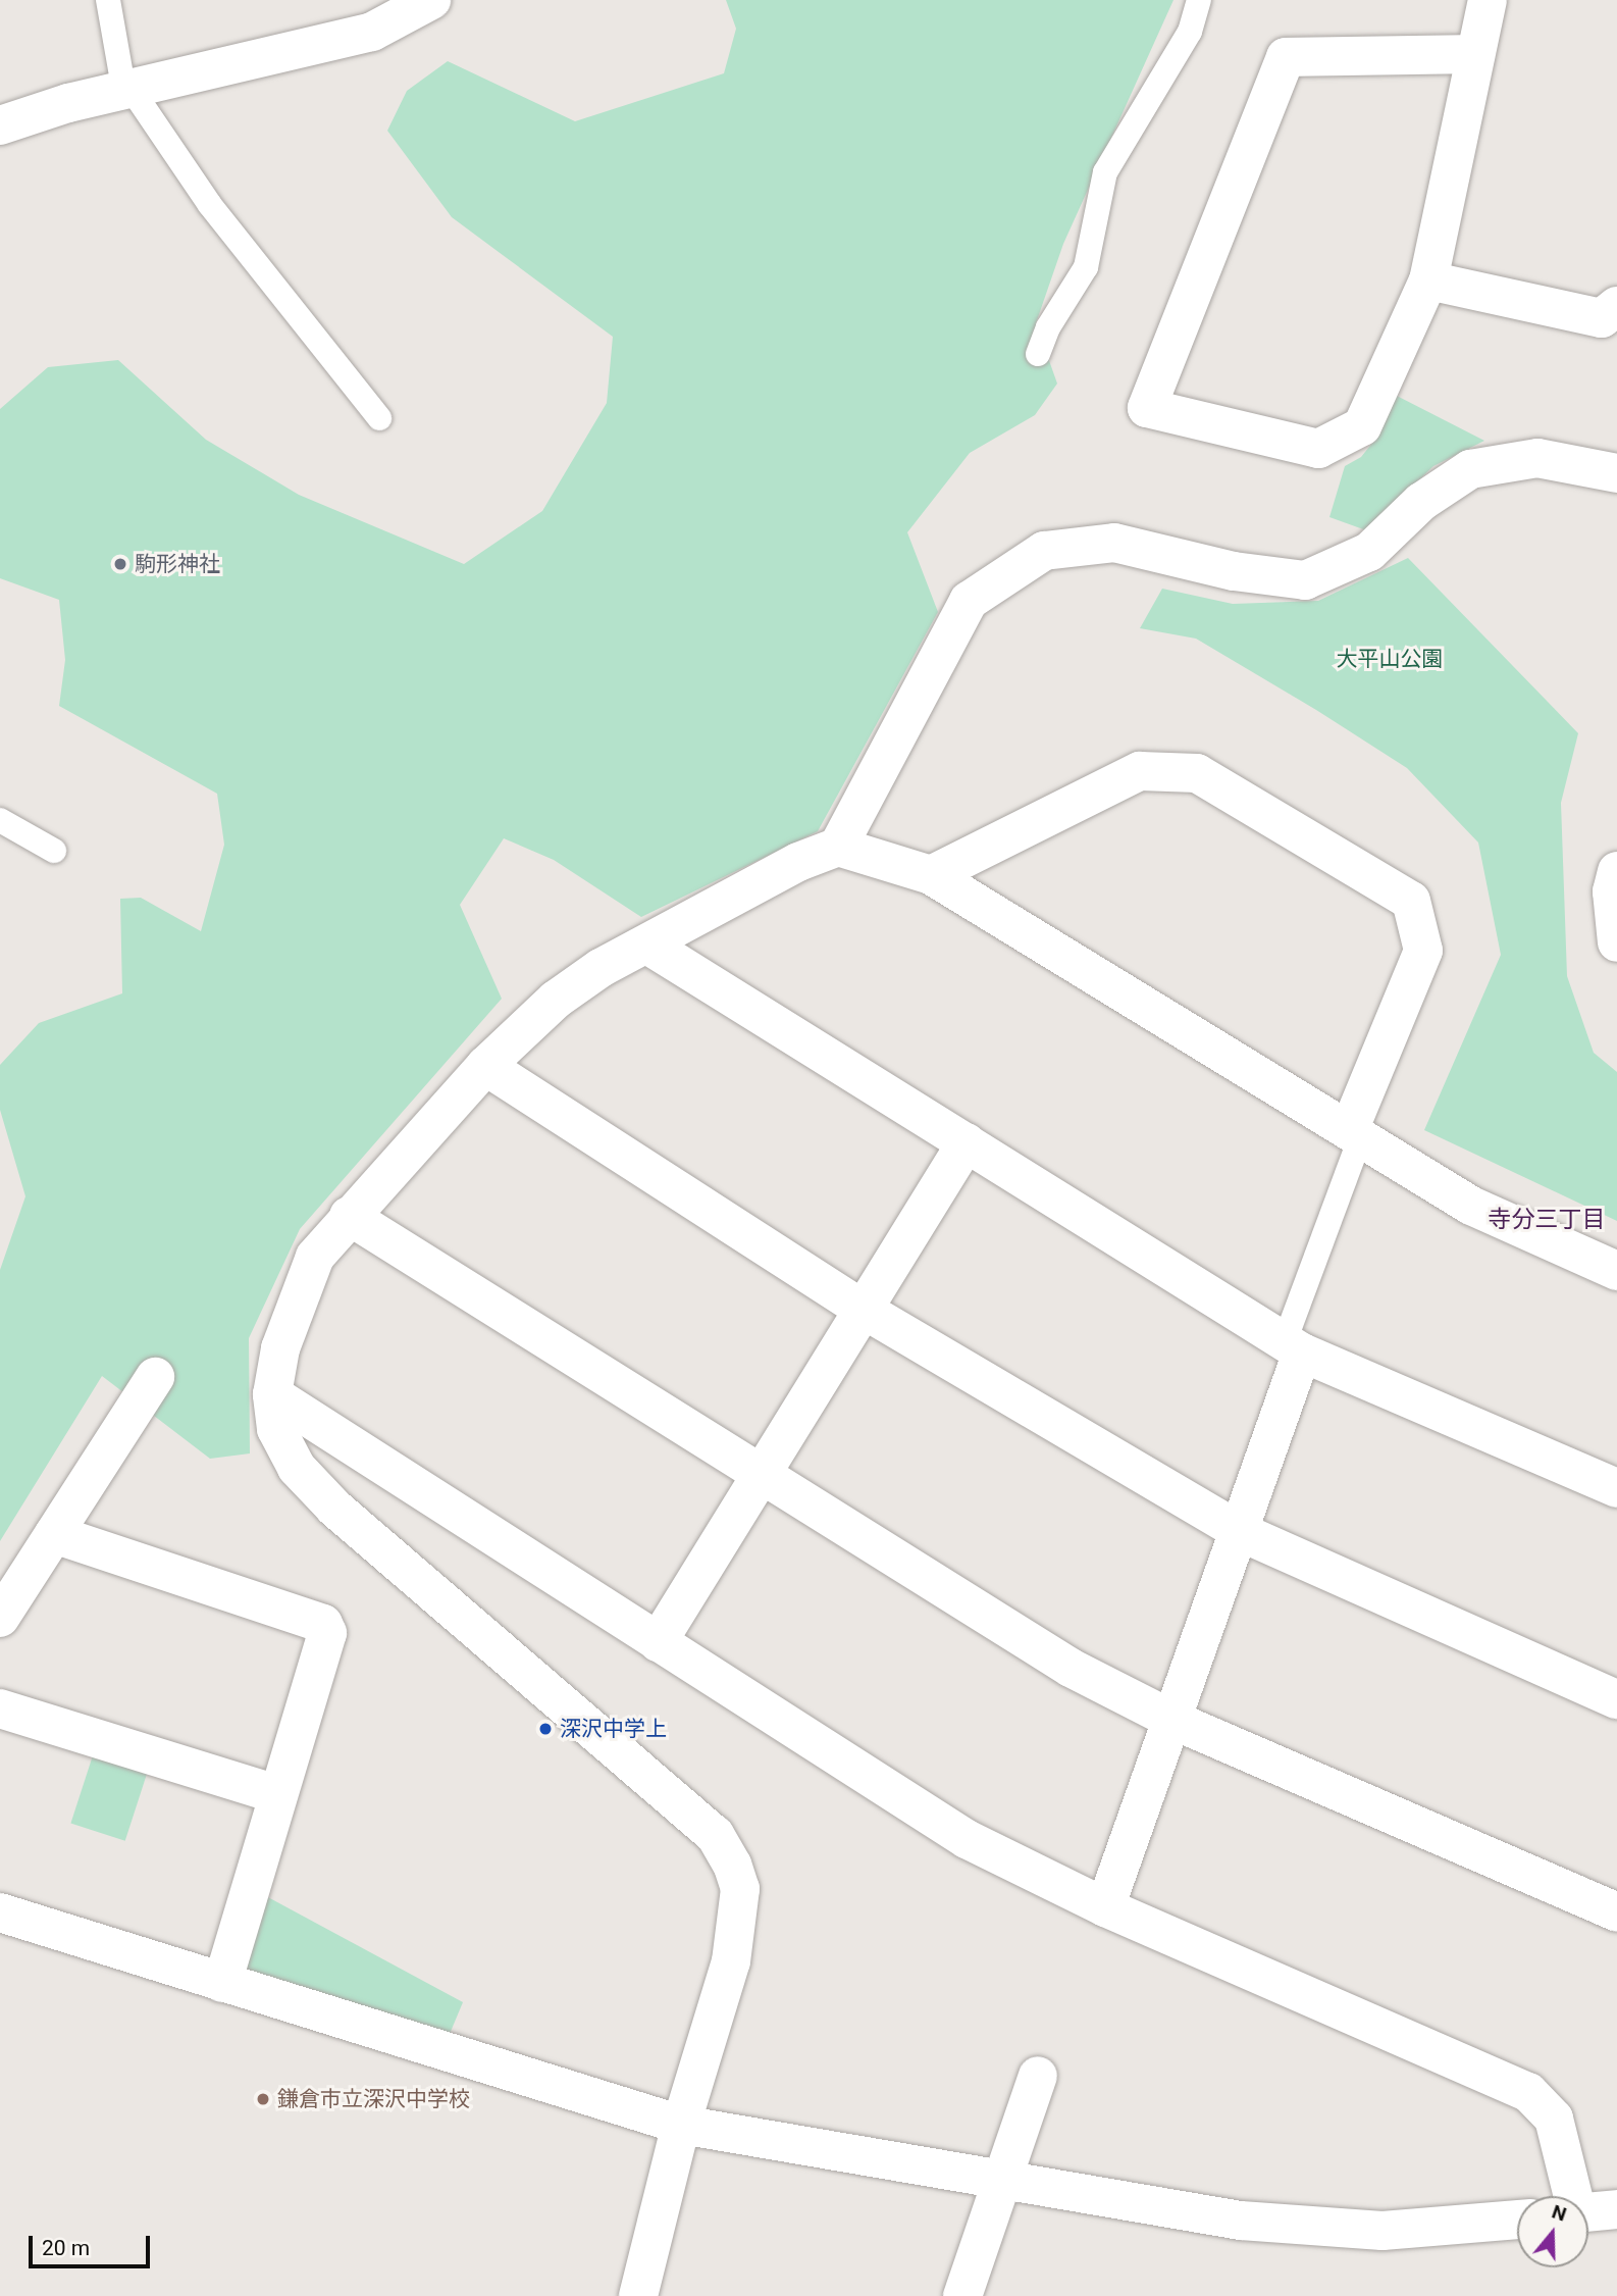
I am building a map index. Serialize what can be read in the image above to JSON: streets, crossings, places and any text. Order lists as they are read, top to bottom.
{
  "districts": ["寺分三丁目"],
  "parks": ["大平山公園"],
  "places": ["駒形神社", "深沢中学上", "鎌倉市立深沢中学校"],
  "scale_bar": "20 m",
  "north": "top"
}
